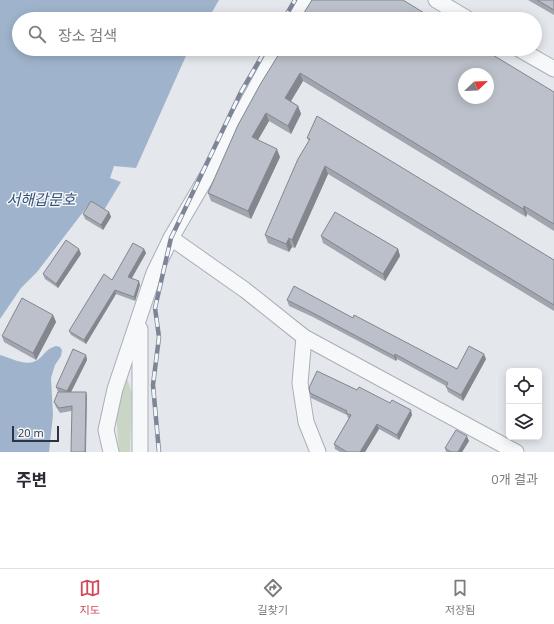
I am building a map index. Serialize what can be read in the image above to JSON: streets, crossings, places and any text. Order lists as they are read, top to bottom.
{
  "water": ["서해갑문호"],
  "scale_bar": "20 m",
  "north": "top right",
  "page": {
    "search": "장소 검색",
    "scale": "20 m",
    "heading": ["주변", "0개 결과"],
    "nav": ["지도", "길찾기", "저장됨"]
  }
}
